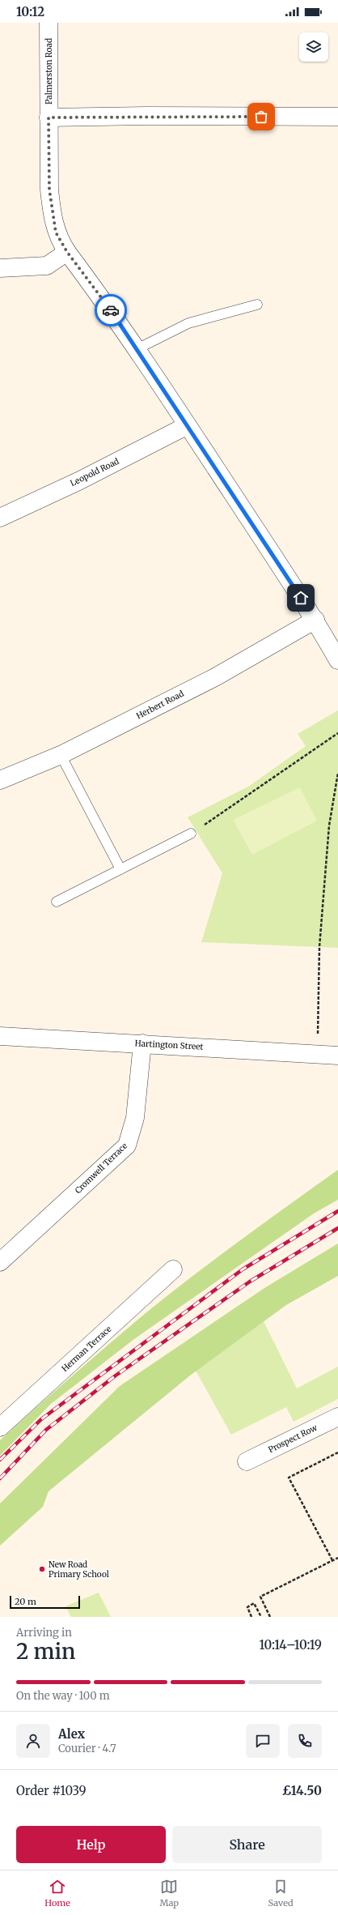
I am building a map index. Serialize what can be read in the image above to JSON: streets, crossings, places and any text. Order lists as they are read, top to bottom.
{
  "streets": {
    "street": [
      "Palmerston Road",
      "Leopold Road",
      "Herbert Road",
      "Hartington Street",
      "Cromwell Terrace",
      "Herman Terrace",
      "Prospect Row"
    ]
  },
  "crossings": [
    ["Palmerston Road", "Leopold Road"],
    ["Palmerston Road", "Herbert Road"],
    ["Hartington Street", "Cromwell Terrace"]
  ],
  "places": ["New Road Primary School"],
  "scale_bar": "20 m",
  "page": {
    "status": "10:12",
    "scale": "20 m",
    "heading": ["2 min", "Arriving in", "10:14–10:19"],
    "panel": [
      "Alex",
      "Courier · 4.7",
      "Order #1039",
      "£14.50"
    ],
    "bar": "On the way · 100 m",
    "buttons": ["Help", "Share"],
    "tabs": ["Home", "Map", "Saved"]
  }
}
